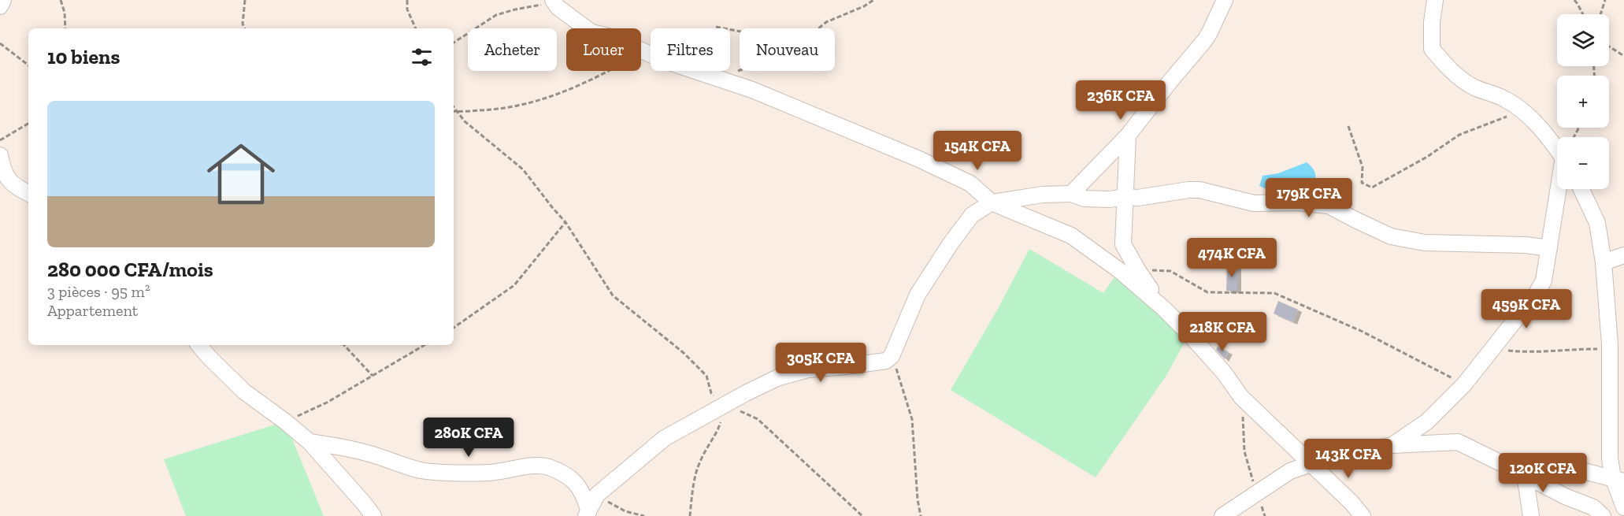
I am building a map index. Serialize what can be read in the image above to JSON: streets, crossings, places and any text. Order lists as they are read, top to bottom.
{
  "page": {
    "map_buttons": ["+", "−"],
    "chip": [
      "Acheter",
      "Louer",
      "Filtres",
      "Nouveau"
    ],
    "heading": "10 biens",
    "price": [
      "236K CFA",
      "154K CFA",
      "179K CFA",
      "474K CFA",
      "459K CFA",
      "218K CFA",
      "305K CFA",
      "280K CFA",
      "143K CFA",
      "120K CFA"
    ],
    "list": [
      {
        "name": "280 000 CFA/mois",
        "note": "3 pièces · 95 m² · Appartement"
      }
    ]
  }
}
